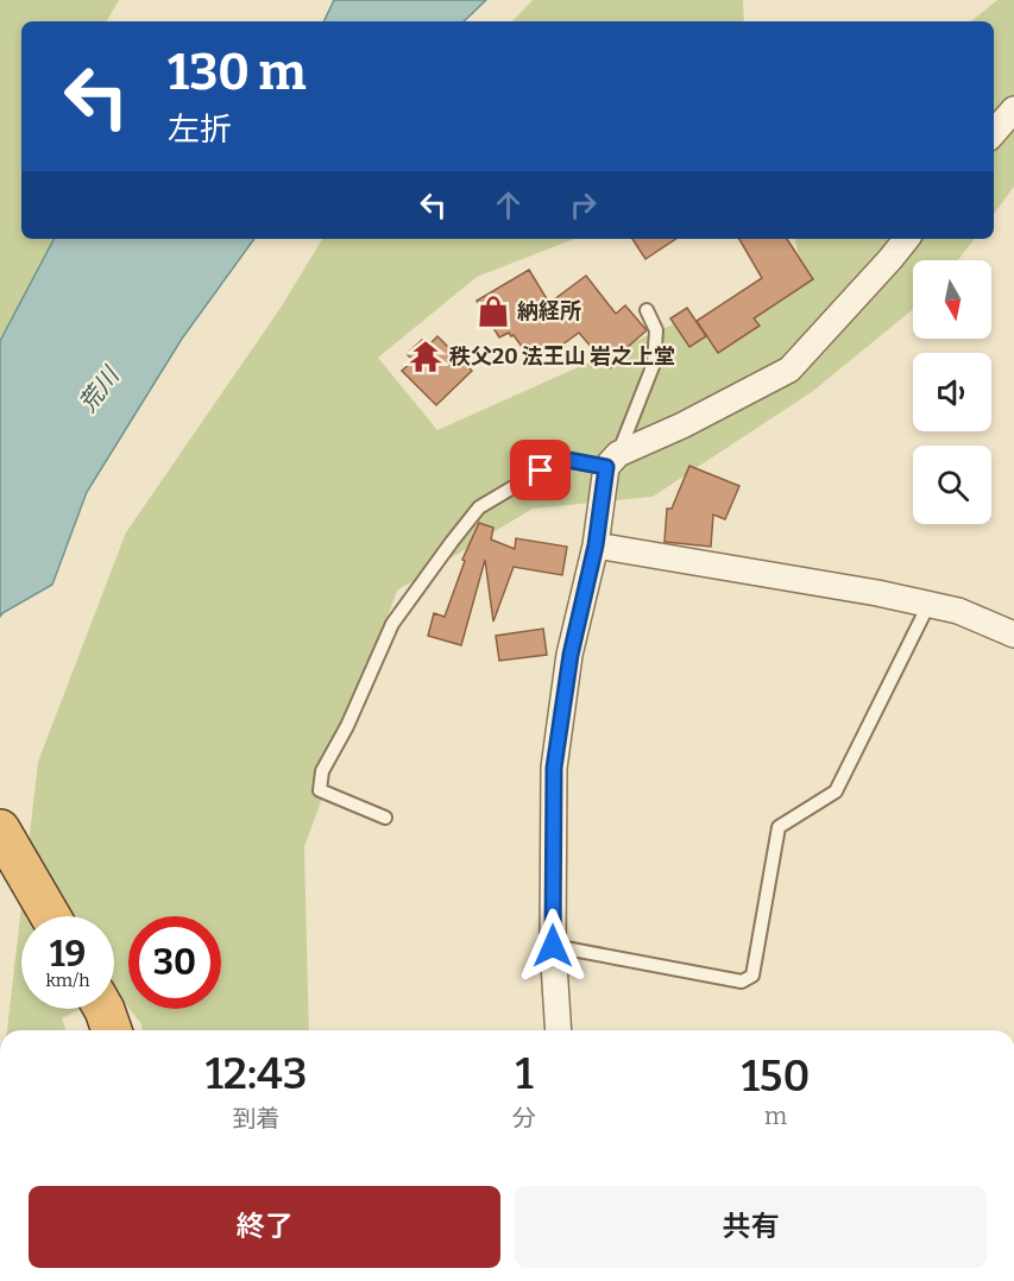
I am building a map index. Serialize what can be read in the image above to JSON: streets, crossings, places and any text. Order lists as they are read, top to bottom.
{
  "water": ["荒川"],
  "places": {
    "shop": ["納経所"],
    "temple": ["秩父20 法王山 岩之上堂"]
  },
  "north": "bottom",
  "page": {
    "turn": ["130 m", "左折"],
    "speed": "19 km/h",
    "limit": "30",
    "eta": [
      "12:43",
      "到着",
      "1",
      "分",
      "150",
      "m"
    ],
    "buttons": ["終了", "共有"]
  }
}
